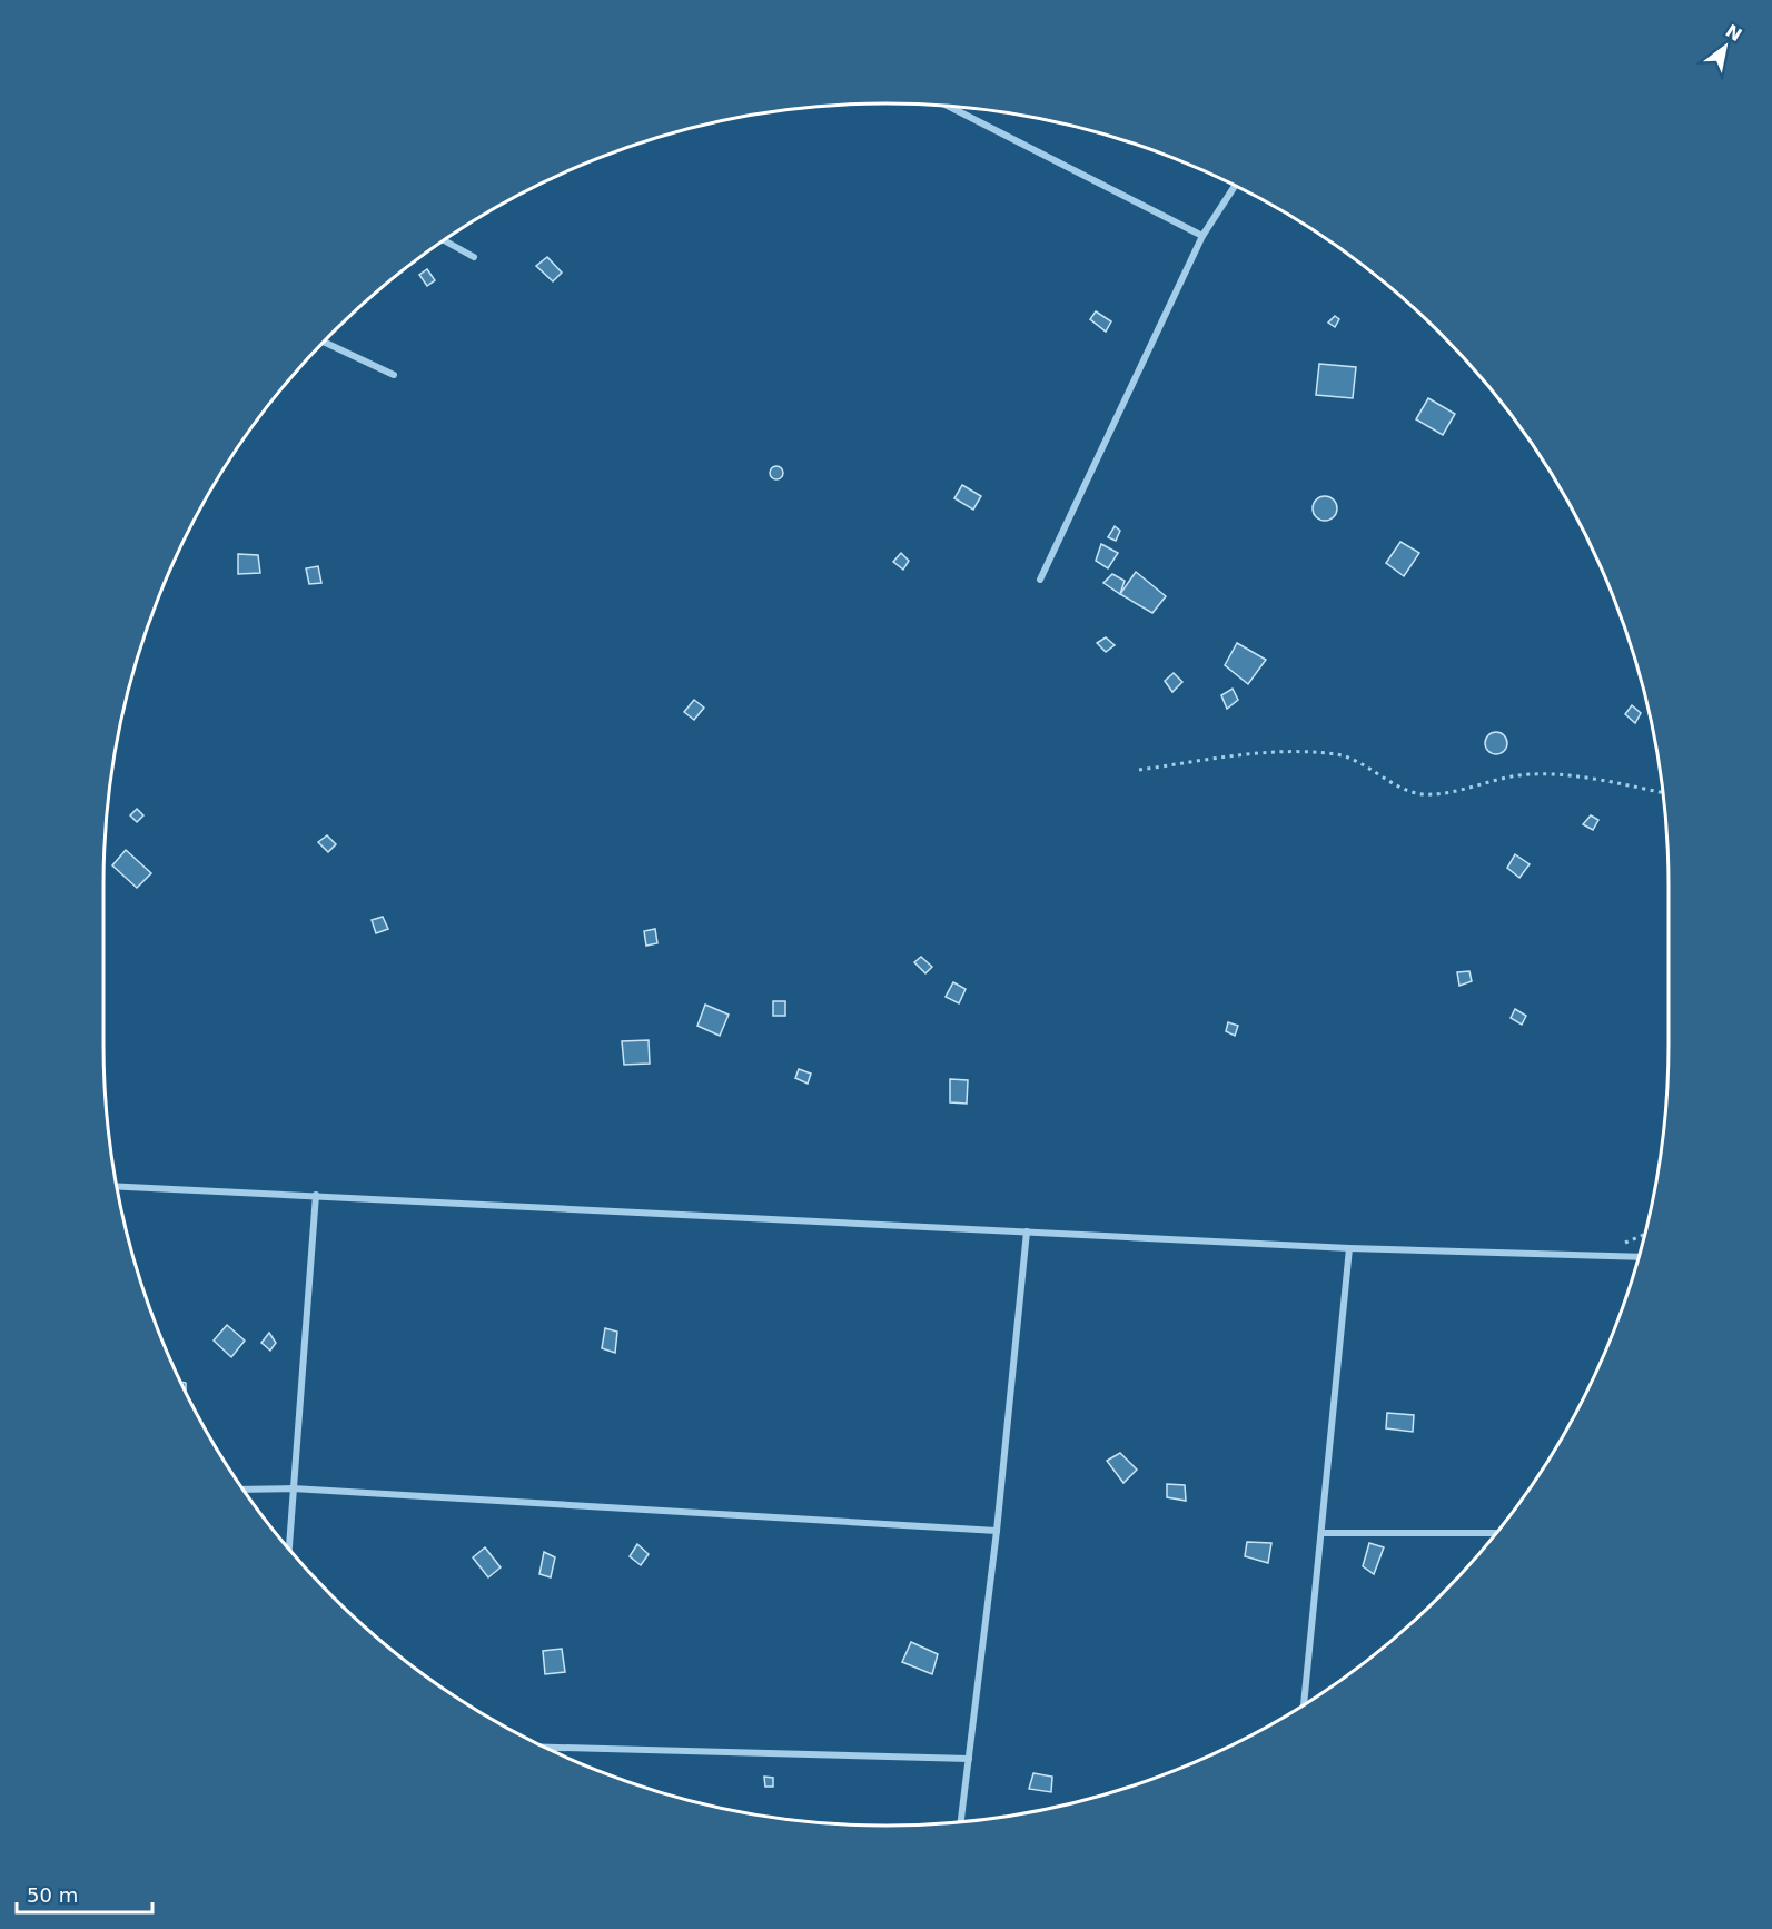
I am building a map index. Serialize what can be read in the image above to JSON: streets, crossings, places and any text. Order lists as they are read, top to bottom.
{
  "scale_bar": "50 m",
  "north": "top right"
}
